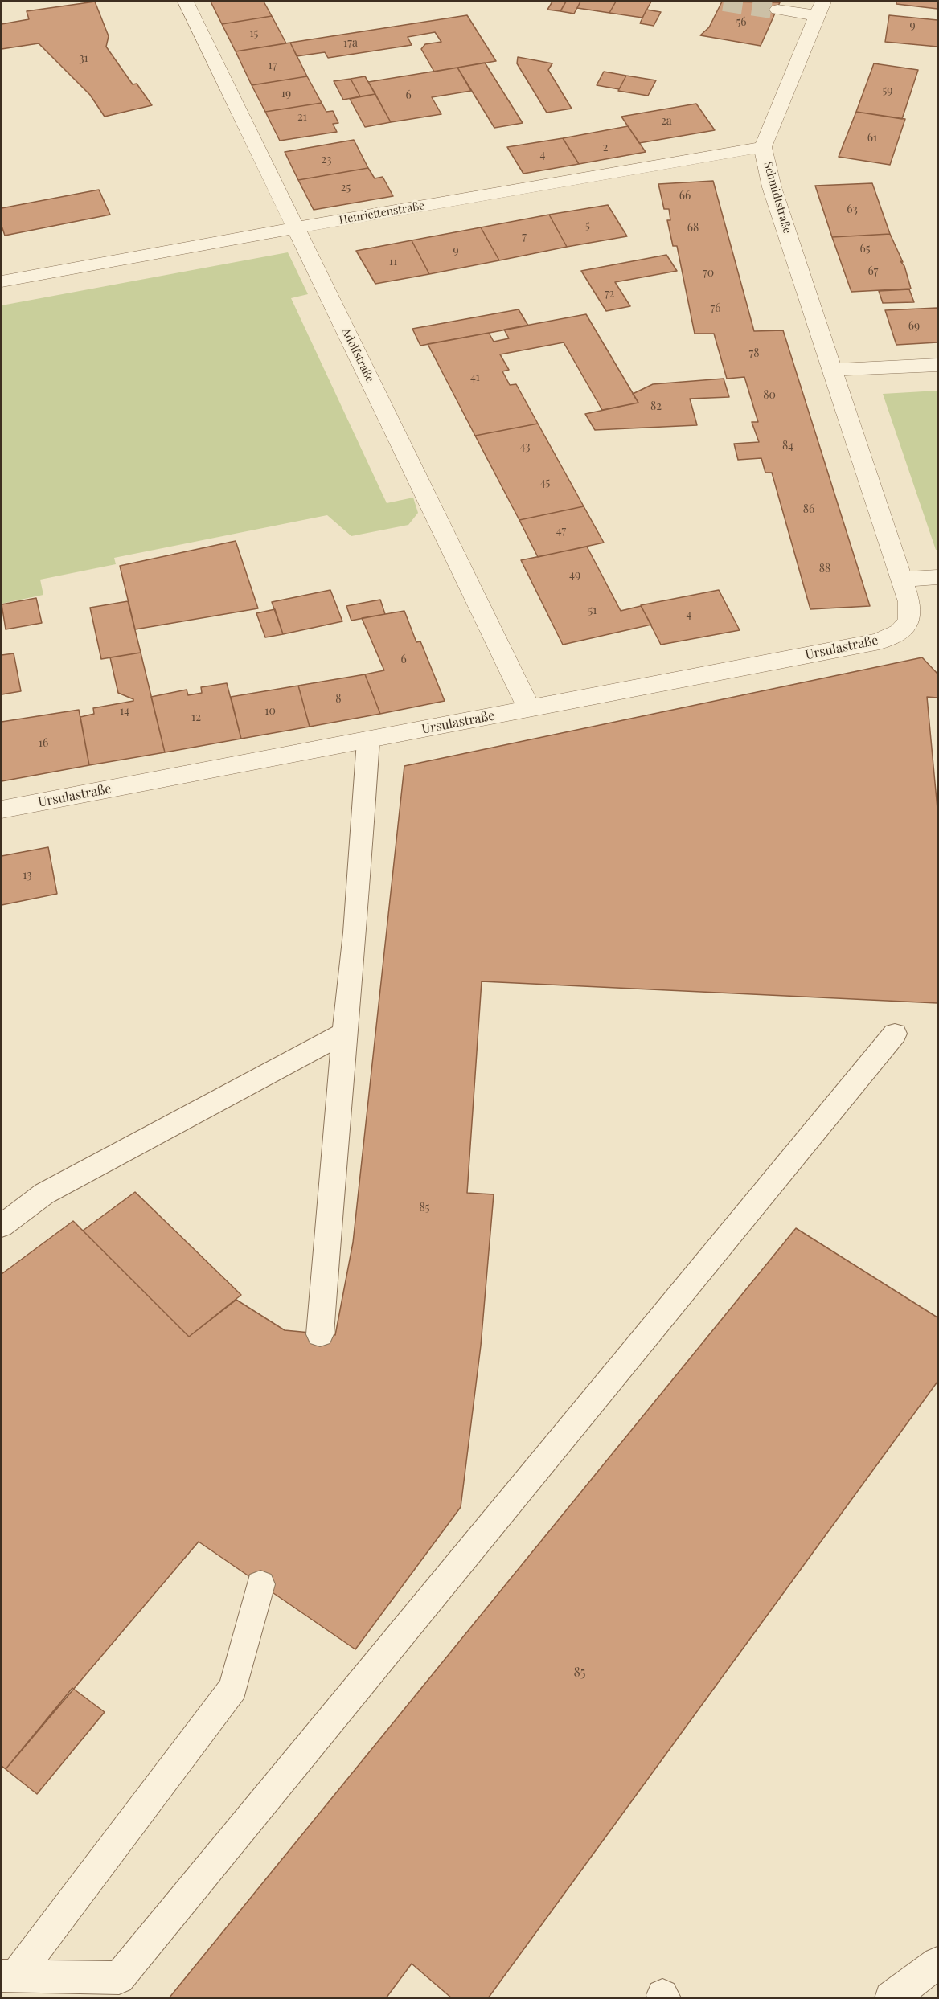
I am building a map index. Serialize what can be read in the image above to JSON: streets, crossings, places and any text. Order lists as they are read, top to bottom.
{
  "streets": {
    "street": [
      "Schmidtstraße",
      "Henriettenstraße",
      "Adolfstraße",
      "Ursulastraße"
    ]
  },
  "crossings": [
    ["Schmidtstraße", "Henriettenstraße"],
    ["Schmidtstraße", "Ursulastraße"],
    ["Henriettenstraße", "Adolfstraße"],
    ["Adolfstraße", "Ursulastraße"]
  ],
  "house_numbers": [
    "56",
    "9",
    "15",
    "17a",
    "31",
    "17",
    "59",
    "19",
    "6",
    "21",
    "2a",
    "61",
    "2",
    "4",
    "23",
    "25",
    "66",
    "63",
    "5",
    "68",
    "7",
    "65",
    "9",
    "11",
    "67",
    "70",
    "72",
    "76",
    "69",
    "78",
    "41",
    "80",
    "82",
    "84",
    "43",
    "45",
    "86",
    "47",
    "88",
    "49",
    "51",
    "4",
    "6",
    "8",
    "14",
    "10",
    "12",
    "16",
    "13",
    "85",
    "85"
  ]
}
